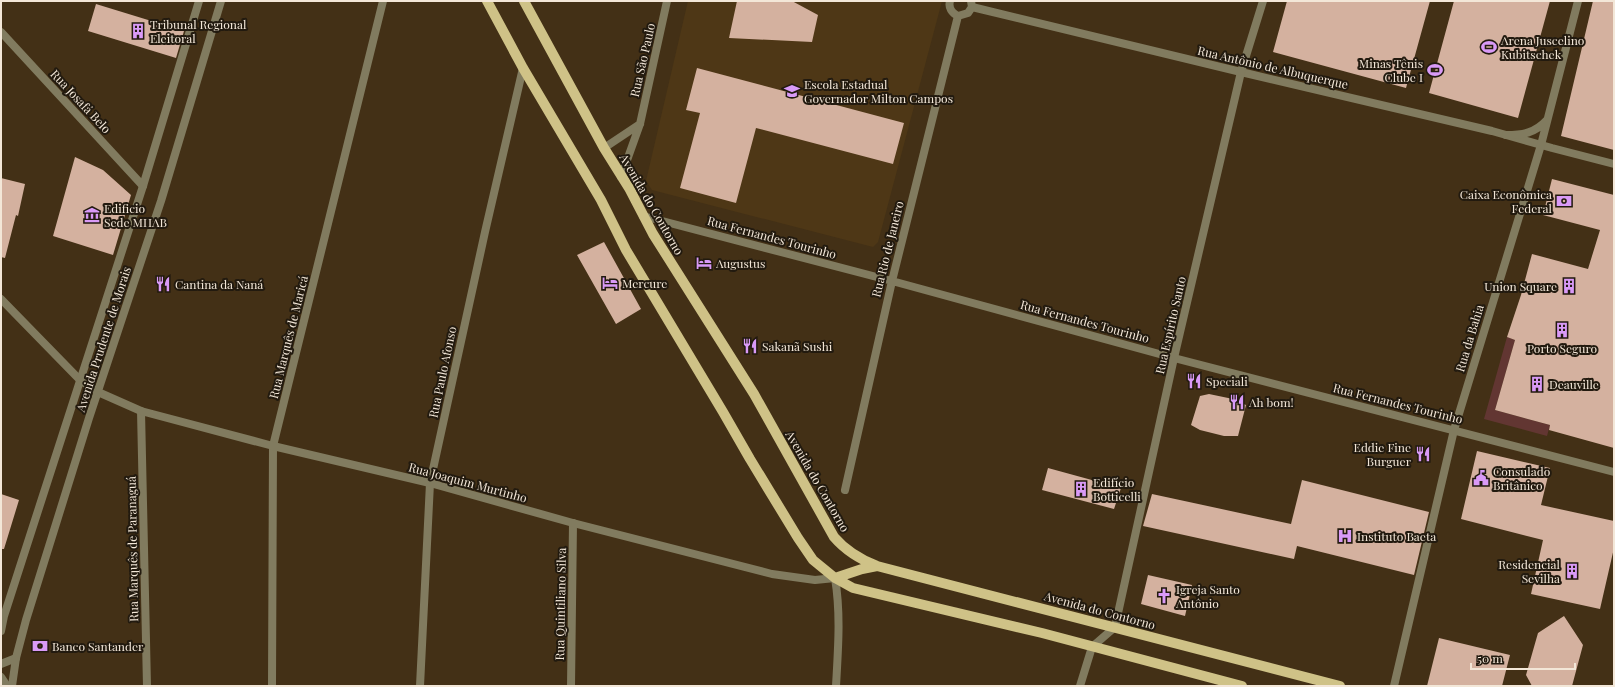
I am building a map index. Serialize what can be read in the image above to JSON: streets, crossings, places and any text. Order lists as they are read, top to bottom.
{
  "streets": {
    "main road": ["Avenida do Contorno"],
    "street": [
      "Rua São Paulo",
      "Rua Antônio de Albuquerque",
      "Rua Josafá Belo",
      "Rua Fernandes Tourinho",
      "Rua Rio de Janeiro",
      "Rua Espírito Santo",
      "Rua Marquês de Maricá",
      "Rua da Bahia",
      "Avenida Prudente de Morais",
      "Rua Paulo Afonso",
      "Rua Joaquim Murtinho",
      "Rua Marquês de Paranaguá",
      "Rua Quintiliano Silva"
    ]
  },
  "crossings": [
    ["Rua São Paulo", "Avenida do Contorno"],
    ["Rua Antônio de Albuquerque", "Rua Espírito Santo"],
    ["Rua Antônio de Albuquerque", "Rua da Bahia"],
    ["Rua Josafá Belo", "Avenida Prudente de Morais"],
    ["Avenida do Contorno", "Rua Fernandes Tourinho"],
    ["Avenida do Contorno", "Rua Espírito Santo"],
    ["Rua Fernandes Tourinho", "Rua Rio de Janeiro"],
    ["Rua Fernandes Tourinho", "Rua Espírito Santo"],
    ["Rua Fernandes Tourinho", "Rua da Bahia"],
    ["Rua Marquês de Maricá", "Rua Joaquim Murtinho"],
    ["Avenida Prudente de Morais", "Rua Joaquim Murtinho"],
    ["Rua Paulo Afonso", "Rua Joaquim Murtinho"],
    ["Rua Joaquim Murtinho", "Rua Marquês de Paranaguá"],
    ["Rua Joaquim Murtinho", "Rua Quintiliano Silva"]
  ],
  "places": {
    "building": [
      "Tribunal Regional Eleitoral",
      "Union Square",
      "Porto Seguro",
      "Deauville",
      "Edifício Botticelli",
      "Residencial Sevilha"
    ],
    "sports": ["Arena Juscelino Kubitschek", "Minas Tênis Clube I"],
    "school or university": ["Escola Estadual Governador Milton Campos"],
    "bank": ["Caixa Econômica Federal", "Banco Santander"],
    "museum": ["Edificio Sede MHAB"],
    "hotel": ["Augustus", "Mercure"],
    "restaurant": [
      "Cantina da Naná",
      "Sakanã Sushi",
      "Speciali",
      "Ah bom!",
      "Eddie Fine Burguer"
    ],
    "public building": ["Consulado Britânico"],
    "hospital": ["Instituto Baeta"],
    "church": ["Igreja Santo Antônio"]
  },
  "scale_bar": "50 m"
}
